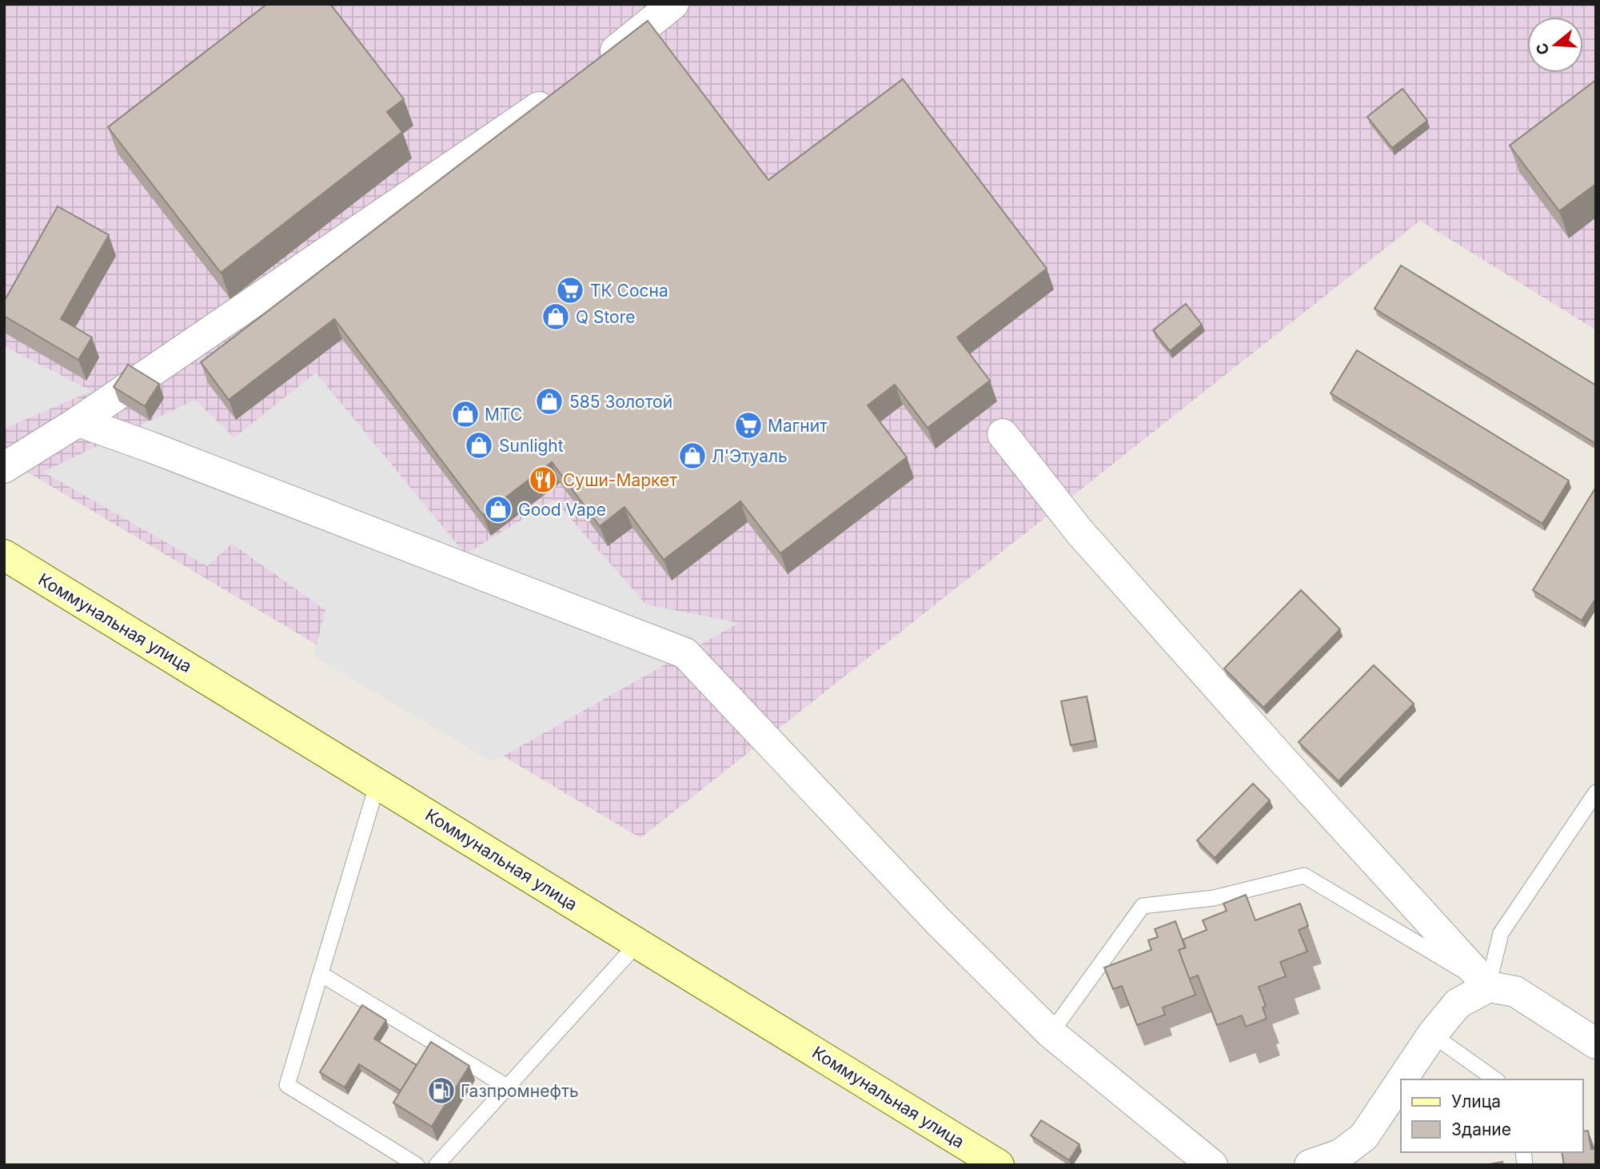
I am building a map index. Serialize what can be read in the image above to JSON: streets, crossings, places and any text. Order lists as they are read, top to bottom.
{
  "streets": {
    "main road": ["Коммунальная улица"]
  },
  "places": {
    "supermarket": ["ТК Сосна", "Магнит"],
    "shop": [
      "Q Store",
      "585 Золотой",
      "МТС",
      "Sunlight",
      "Л'Этуаль",
      "Good Vape"
    ],
    "restaurant": ["Суши-Маркет"],
    "fuel station": ["Газпромнефть"]
  },
  "legend": ["Улица", "Здание"],
  "north": "left"
}
